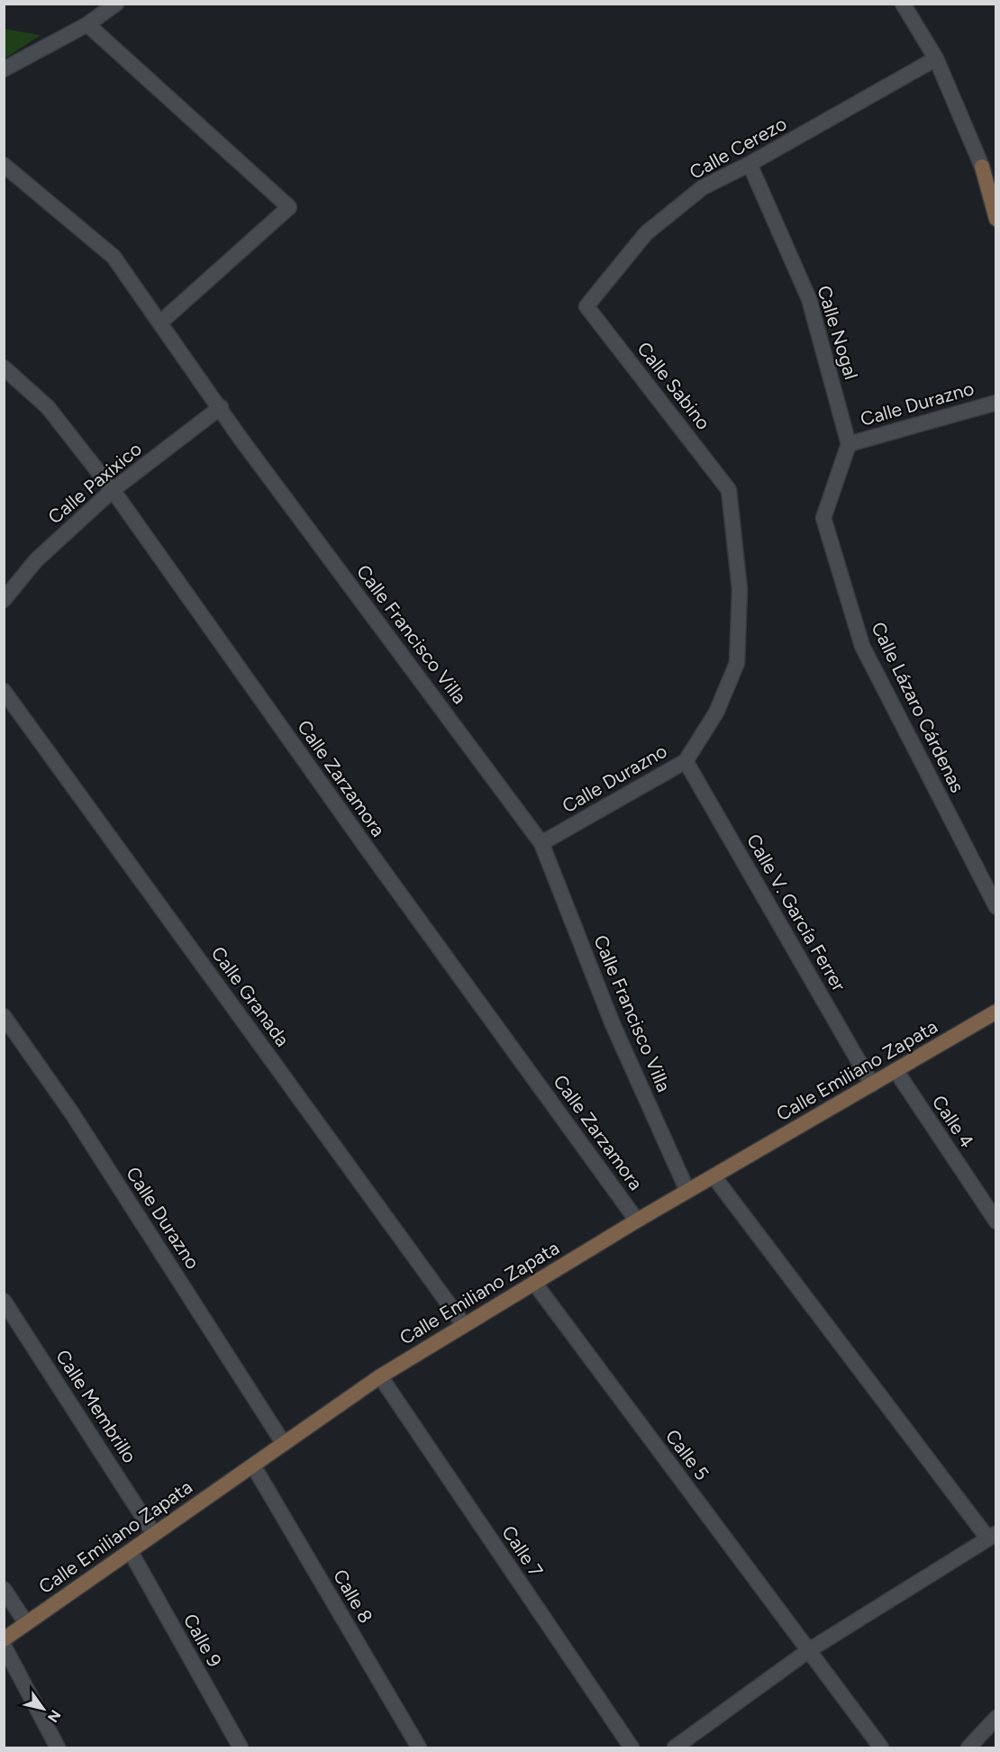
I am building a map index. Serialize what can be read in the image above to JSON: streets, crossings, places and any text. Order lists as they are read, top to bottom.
{
  "streets": {
    "main road": ["Calle Emiliano Zapata"],
    "street": [
      "Calle Cerezo",
      "Calle Nogal",
      "Calle Sabino",
      "Calle Durazno",
      "Calle Paxixico",
      "Calle Francisco Villa",
      "Calle Lázaro Cárdenas",
      "Calle Zarzamora",
      "Calle V. García Ferrer",
      "Calle Granada",
      "Calle 4",
      "Calle Membrillo",
      "Calle 5",
      "Calle 7",
      "Calle 8",
      "Calle 9"
    ]
  },
  "crossings": [
    ["Calle Cerezo", "Calle Nogal"],
    ["Calle Cerezo", "Calle Sabino"],
    ["Calle Nogal", "Calle Durazno"],
    ["Calle Nogal", "Calle Lázaro Cárdenas"],
    ["Calle Sabino", "Calle Durazno"],
    ["Calle Durazno", "Calle Francisco Villa"],
    ["Calle Durazno", "Calle Lázaro Cárdenas"],
    ["Calle Durazno", "Calle V. García Ferrer"],
    ["Calle Durazno", "Calle Emiliano Zapata"],
    ["Calle Paxixico", "Calle Francisco Villa"],
    ["Calle Paxixico", "Calle Zarzamora"],
    ["Calle Francisco Villa", "Calle Emiliano Zapata"],
    ["Calle Zarzamora", "Calle Emiliano Zapata"],
    ["Calle V. García Ferrer", "Calle Emiliano Zapata"],
    ["Calle Granada", "Calle Emiliano Zapata"],
    ["Calle Emiliano Zapata", "Calle 4"],
    ["Calle Emiliano Zapata", "Calle Membrillo"],
    ["Calle Emiliano Zapata", "Calle 5"],
    ["Calle Emiliano Zapata", "Calle 7"],
    ["Calle Emiliano Zapata", "Calle 8"],
    ["Calle Emiliano Zapata", "Calle 9"]
  ],
  "north": "bottom right"
}
